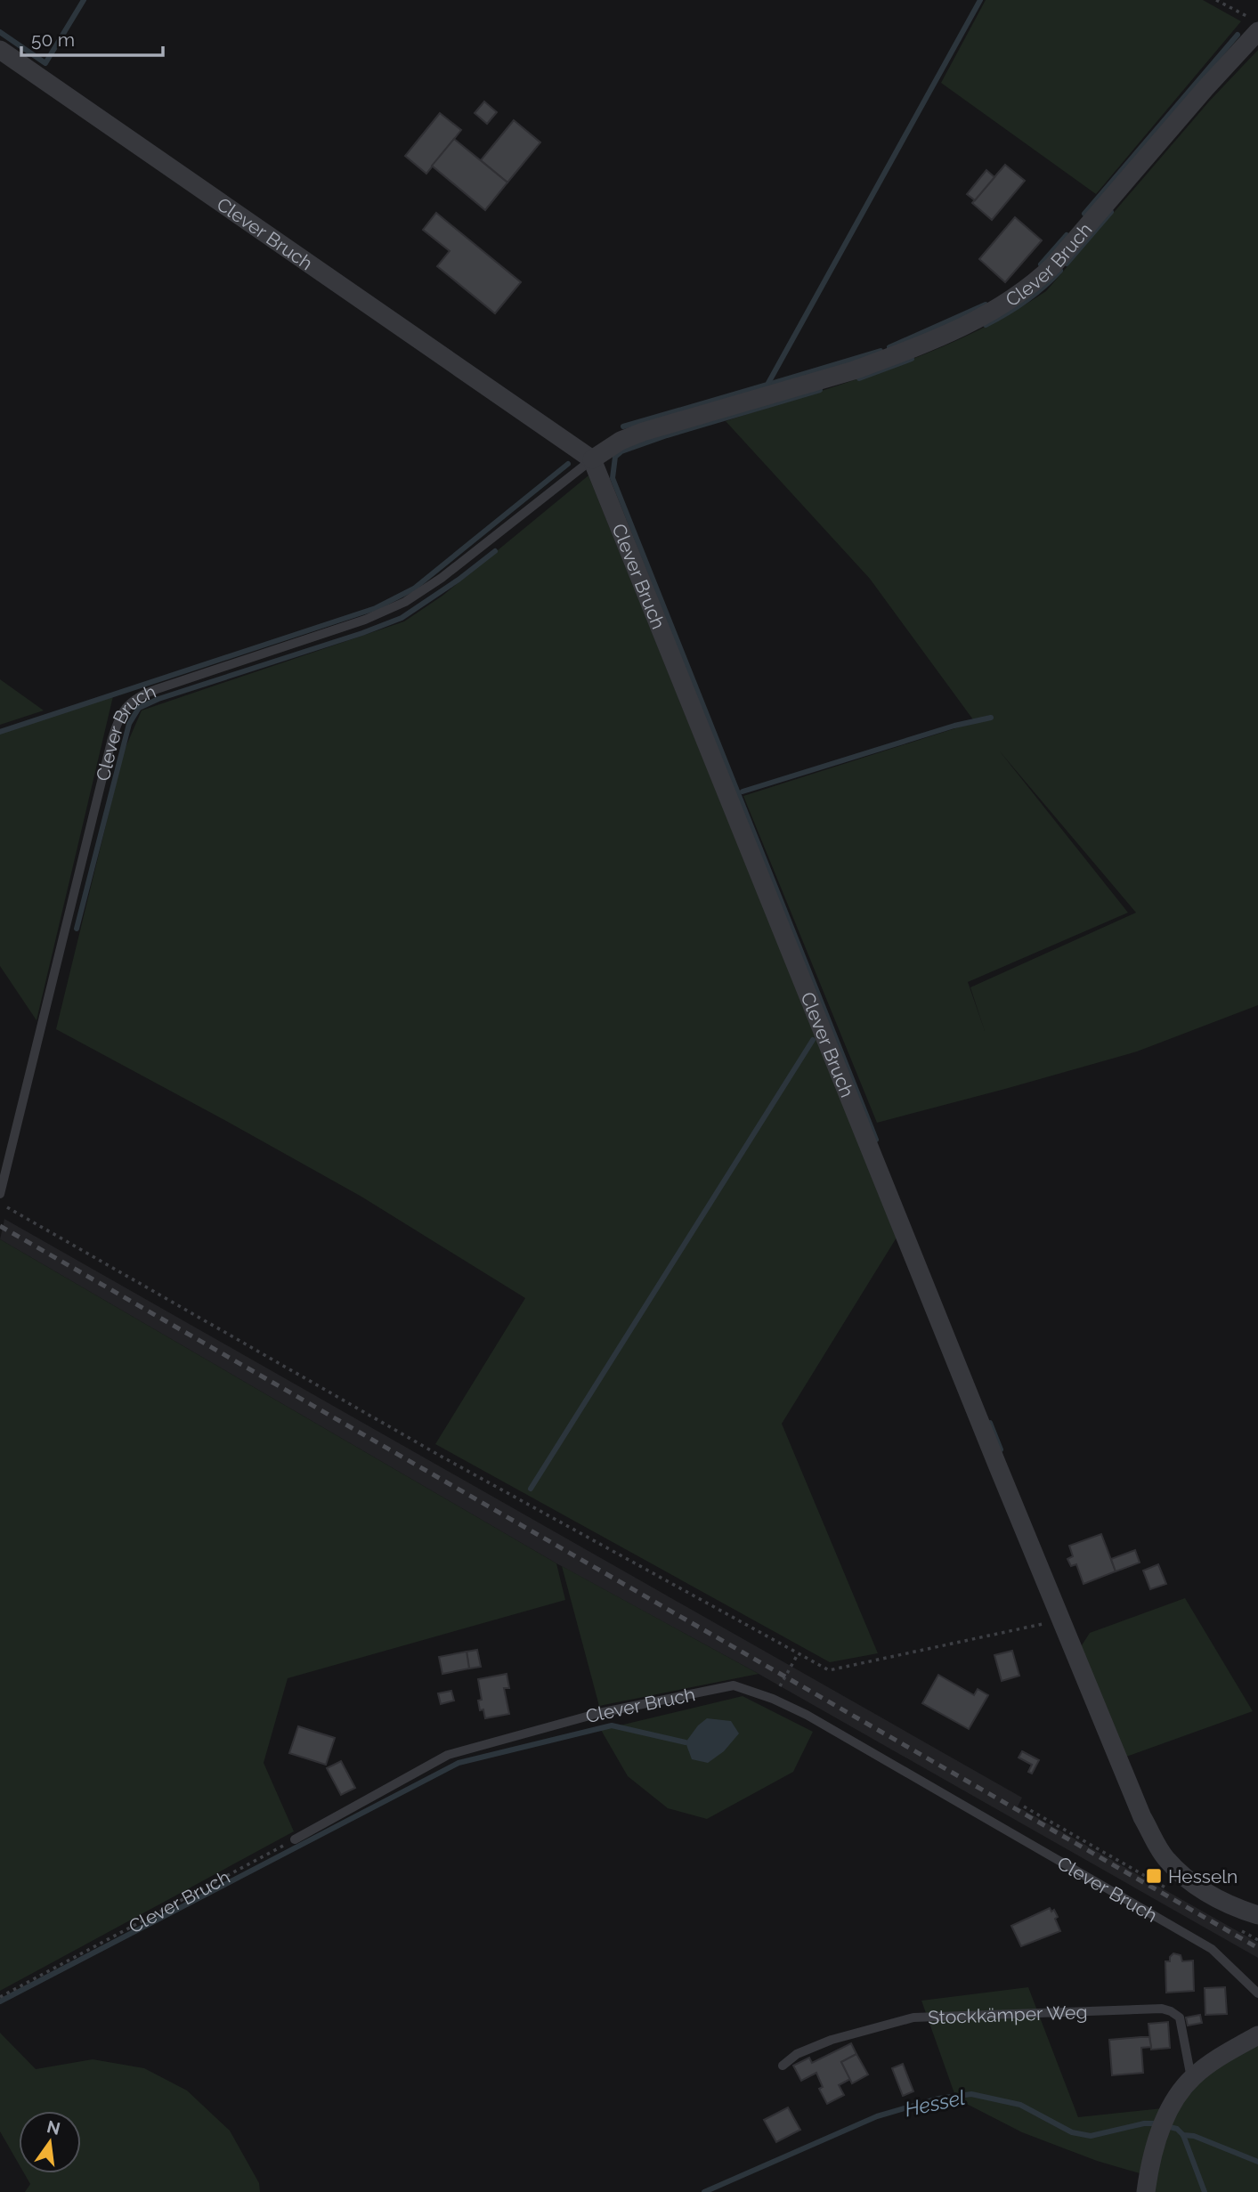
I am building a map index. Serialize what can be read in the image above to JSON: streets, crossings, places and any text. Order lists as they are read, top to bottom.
{
  "streets": {
    "street": ["Clever Bruch"],
    "lane": ["Stockkämper Weg"]
  },
  "water": ["Hessel"],
  "places": {
    "transit": ["Hesseln"]
  },
  "scale_bar": "50 m",
  "north": "top"
}
